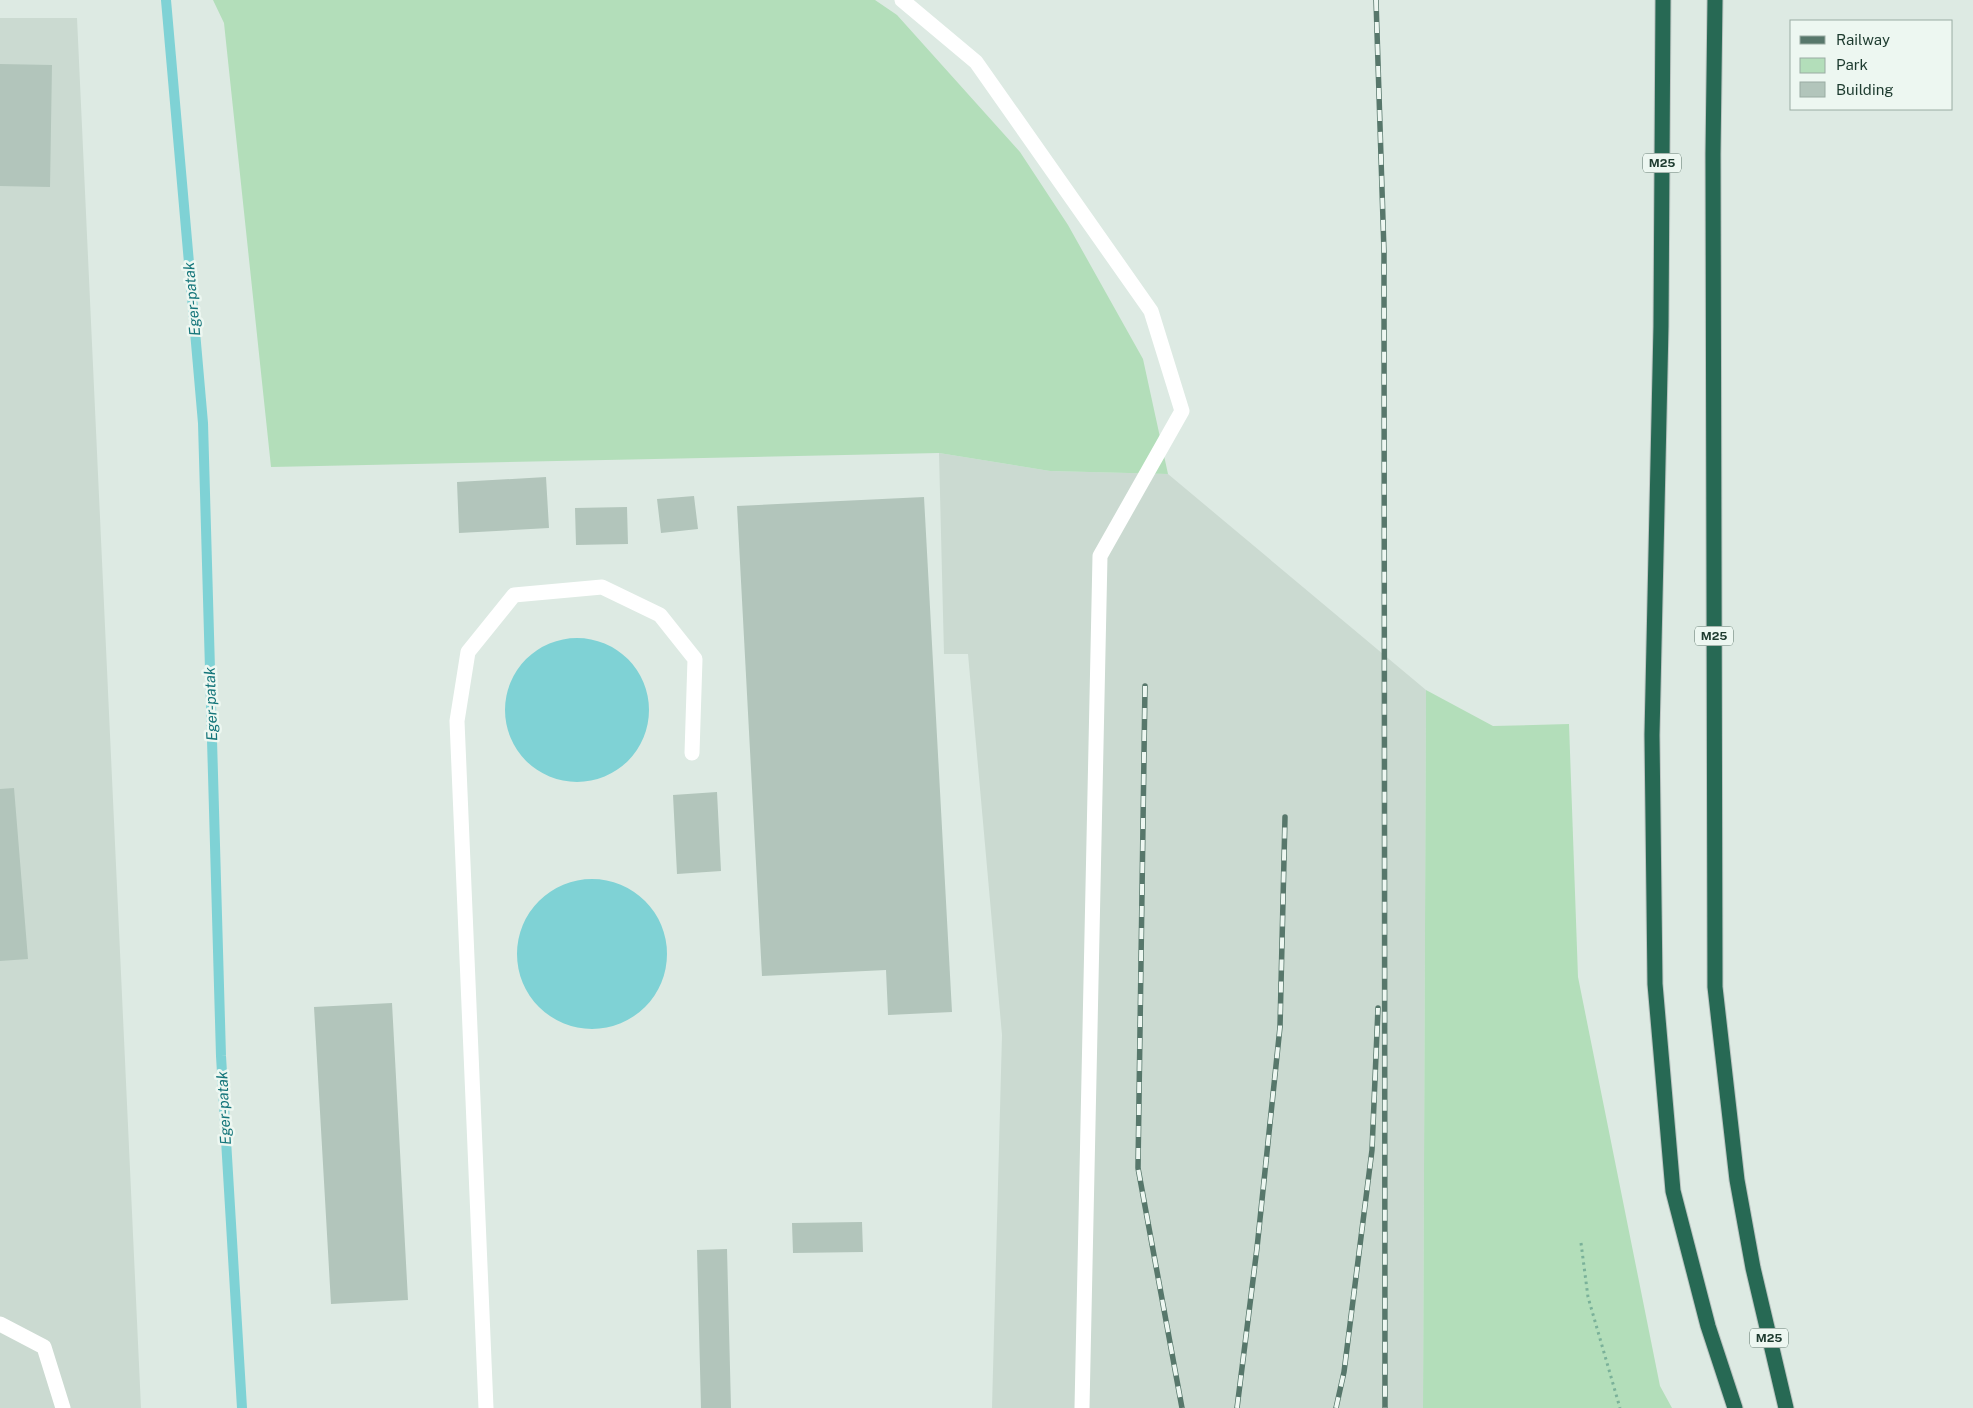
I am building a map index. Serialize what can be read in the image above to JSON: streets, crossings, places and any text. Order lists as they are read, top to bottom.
{
  "streets": {
    "highway": ["M25"]
  },
  "water": ["Eger-patak"],
  "legend": ["Railway", "Park", "Building"]
}
